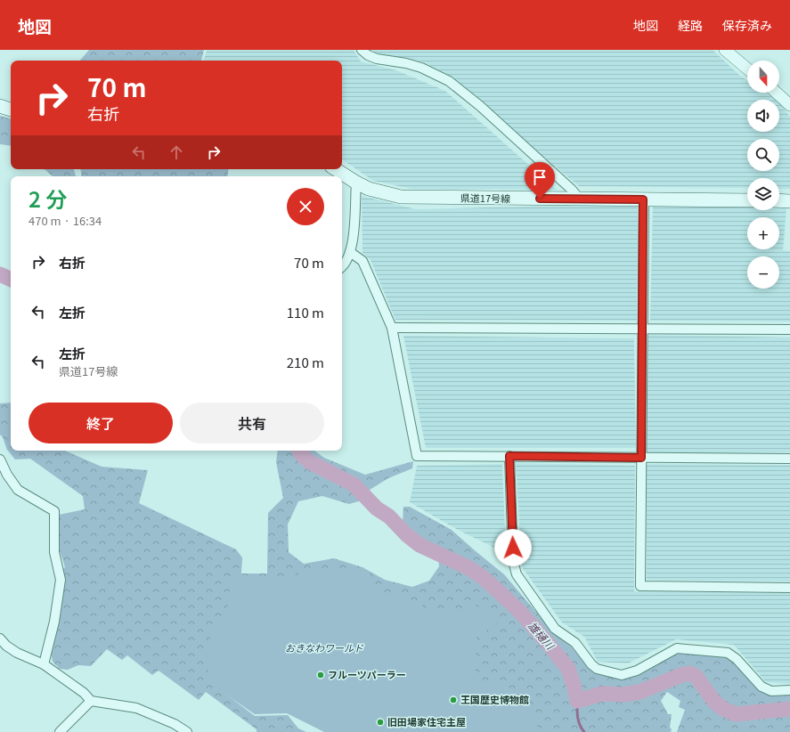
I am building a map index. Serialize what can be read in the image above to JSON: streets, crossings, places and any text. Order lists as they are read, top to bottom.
{
  "streets": {
    "main road": ["県道17号線"]
  },
  "water": ["雄樋川"],
  "parks": ["おきなわワールド"],
  "places": ["フルーツパーラー", "王国歴史博物館", "旧田場家住宅主屋"],
  "north": "bottom",
  "page": {
    "header": "地図",
    "nav": ["地図", "経路", "保存済み"],
    "map_buttons": ["+", "−"],
    "turn": ["70 m", "右折"],
    "heading": ["2 分", "470 m · 16:34"],
    "list": [
      {
        "name": "右折",
        "value": "70 m"
      },
      {
        "name": "左折",
        "value": "110 m"
      },
      {
        "name": "左折",
        "note": "県道17号線",
        "value": "210 m"
      }
    ],
    "buttons": ["終了", "共有"]
  }
}
